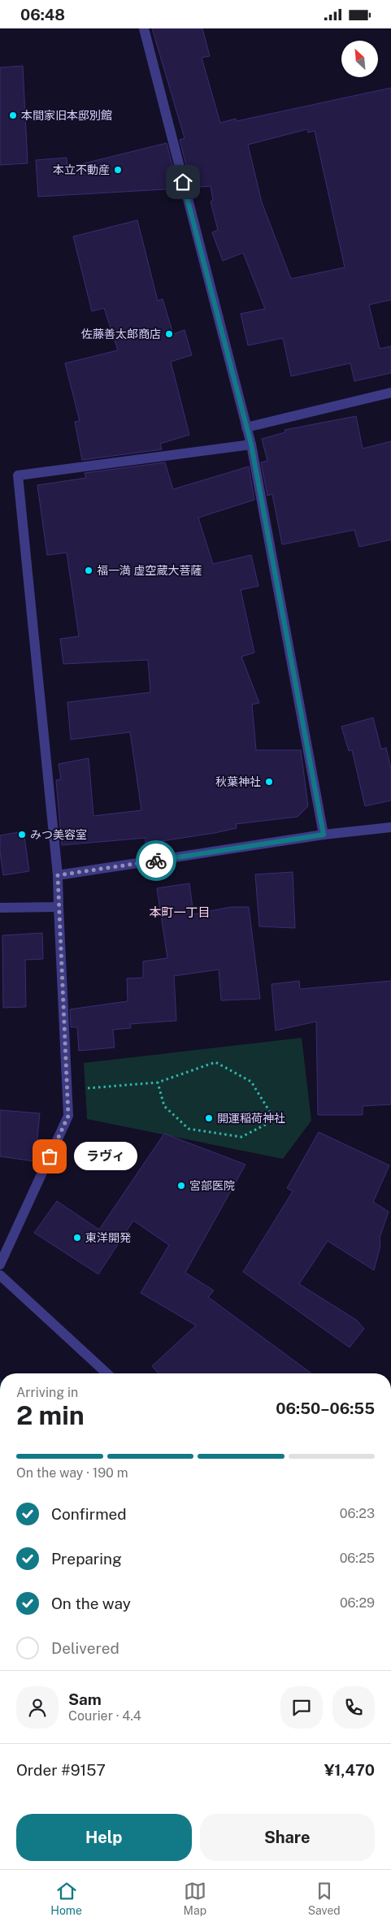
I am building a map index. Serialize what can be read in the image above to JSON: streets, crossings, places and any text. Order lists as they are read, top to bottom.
{
  "districts": ["本町一丁目"],
  "places": [
    "本間家旧本邸別館",
    "本立不動産",
    "佐藤善太郎商店",
    "福一満 虚空蔵大菩薩",
    "秋葉神社",
    "みつ美容室",
    "開運稲荷神社",
    "ラヴィ",
    "宮部医院",
    "東洋開発"
  ],
  "north": "top left",
  "page": {
    "status": "06:48",
    "bubble": "ラヴィ",
    "heading": ["2 min", "Arriving in", "06:50–06:55"],
    "panel": [
      "Sam",
      "Courier · 4.4",
      "Order #9157",
      "¥1,470"
    ],
    "bar": "On the way · 190 m",
    "list": [
      ["Confirmed", "06:23"],
      ["Preparing", "06:25"],
      ["On the way", "06:29"],
      "Delivered"
    ],
    "buttons": ["Help", "Share"],
    "tabs": ["Home", "Map", "Saved"]
  }
}
